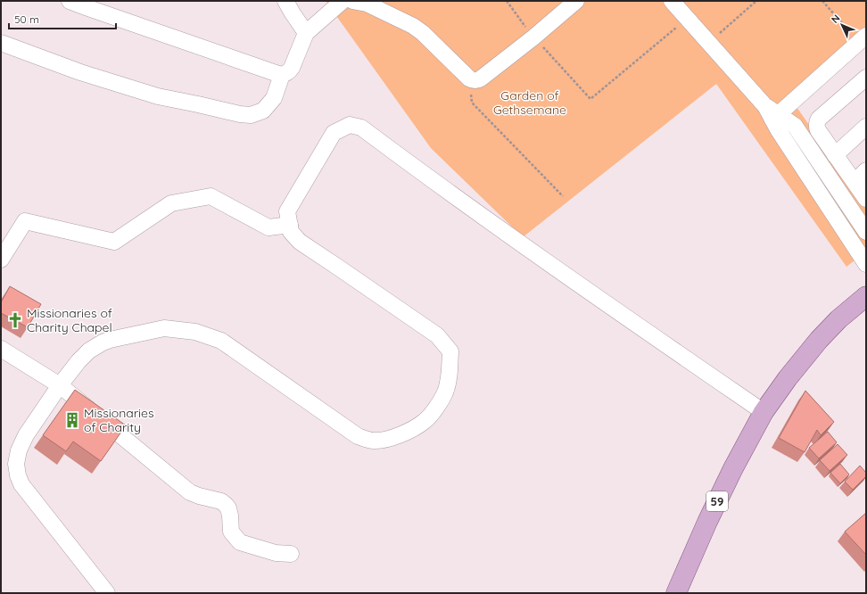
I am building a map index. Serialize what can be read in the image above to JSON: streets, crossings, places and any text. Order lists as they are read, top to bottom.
{
  "streets": {
    "main road": ["59"]
  },
  "parks": ["Garden of Gethsemane"],
  "places": {
    "church": ["Missionaries of Charity Chapel"],
    "building": ["Missionaries of Charity"]
  },
  "scale_bar": "50 m",
  "north": "top left"
}
